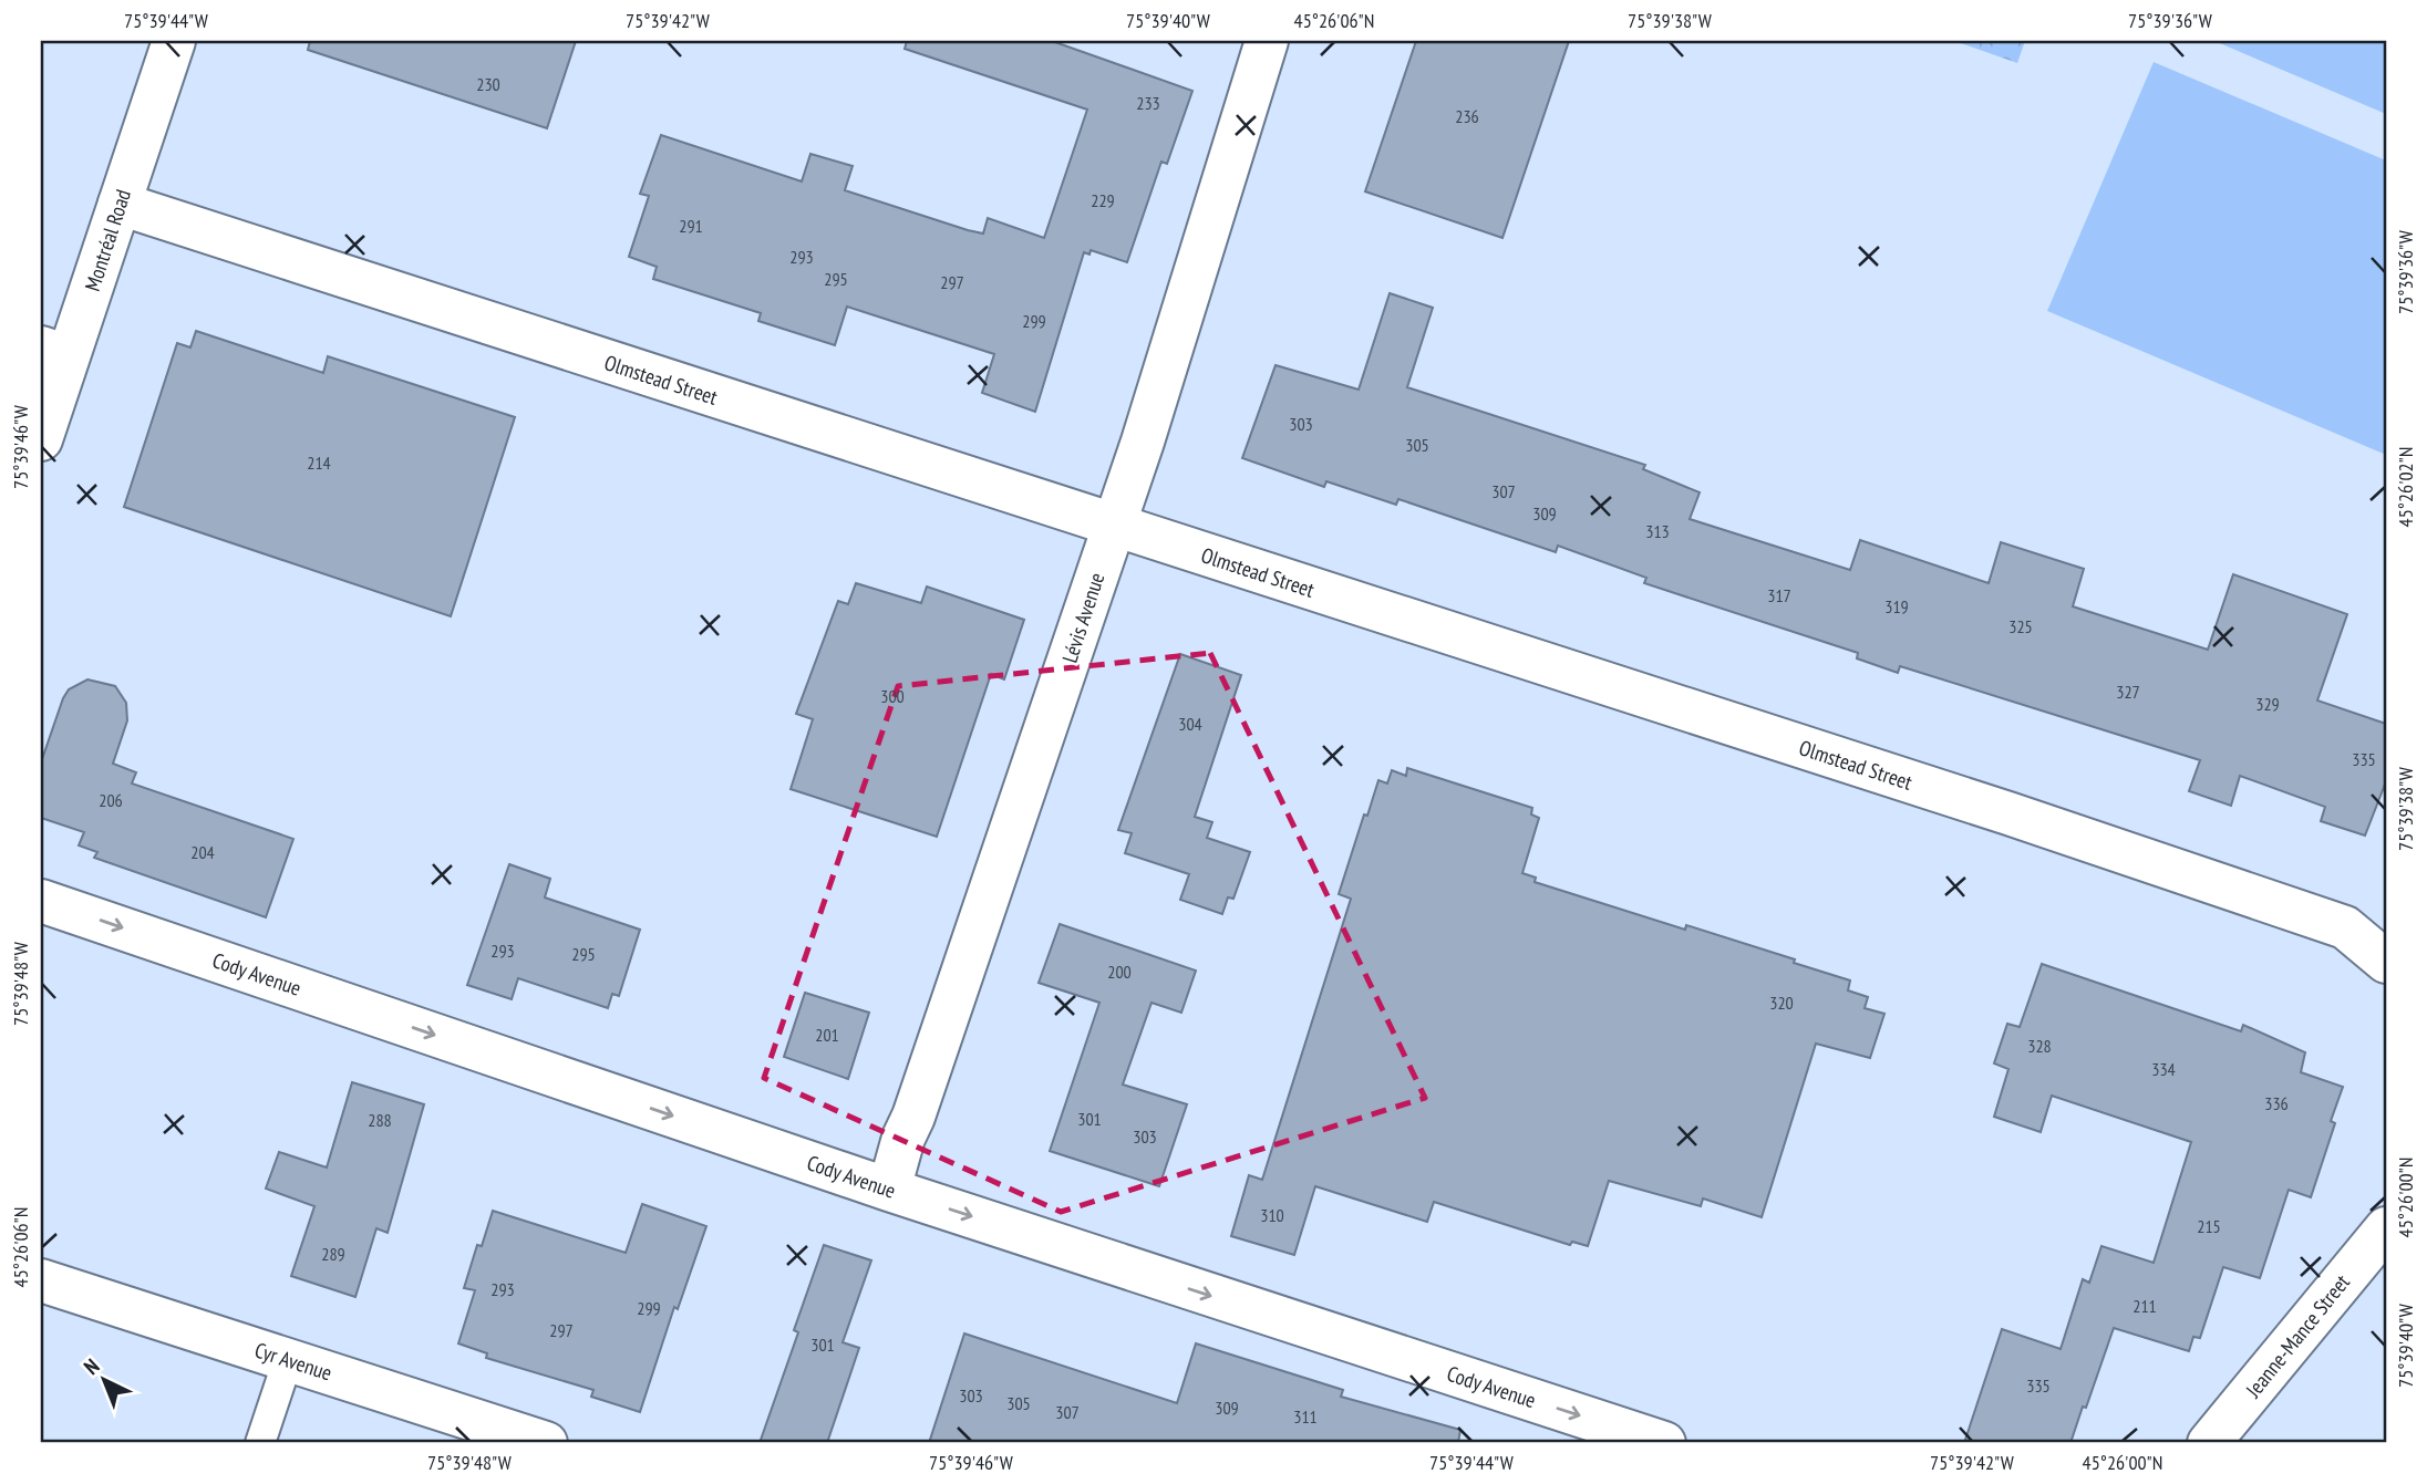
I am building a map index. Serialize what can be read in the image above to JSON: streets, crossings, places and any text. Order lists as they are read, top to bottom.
{
  "streets": {
    "street": [
      "Montréal Road",
      "Olmstead Street",
      "Lévis Avenue",
      "Cody Avenue",
      "Jeanne-Mance Street",
      "Cyr Avenue"
    ]
  },
  "crossings": [
    ["Montréal Road", "Olmstead Street"],
    ["Olmstead Street", "Lévis Avenue"],
    ["Lévis Avenue", "Cody Avenue"]
  ],
  "one_way": ["Cody Avenue"],
  "house_numbers": [
    "230",
    "233",
    "236",
    "229",
    "291",
    "293",
    "295",
    "297",
    "299",
    "303",
    "305",
    "214",
    "307",
    "309",
    "313",
    "317",
    "319",
    "325",
    "327",
    "300",
    "329",
    "304",
    "335",
    "206",
    "204",
    "293",
    "295",
    "200",
    "320",
    "201",
    "328",
    "334",
    "336",
    "301",
    "288",
    "303",
    "310",
    "215",
    "289",
    "293",
    "211",
    "299",
    "297",
    "301",
    "335",
    "303",
    "305",
    "309",
    "307",
    "311"
  ],
  "north": "top left",
  "coordinates": [
    "75°39'44\"W",
    "75°39'42\"W",
    "75°39'40\"W",
    "45°26'06\"N",
    "75°39'38\"W",
    "75°39'36\"W",
    "75°39'46\"W",
    "45°26'02\"N",
    "75°39'48\"W",
    "45°26'00\"N"
  ]
}
